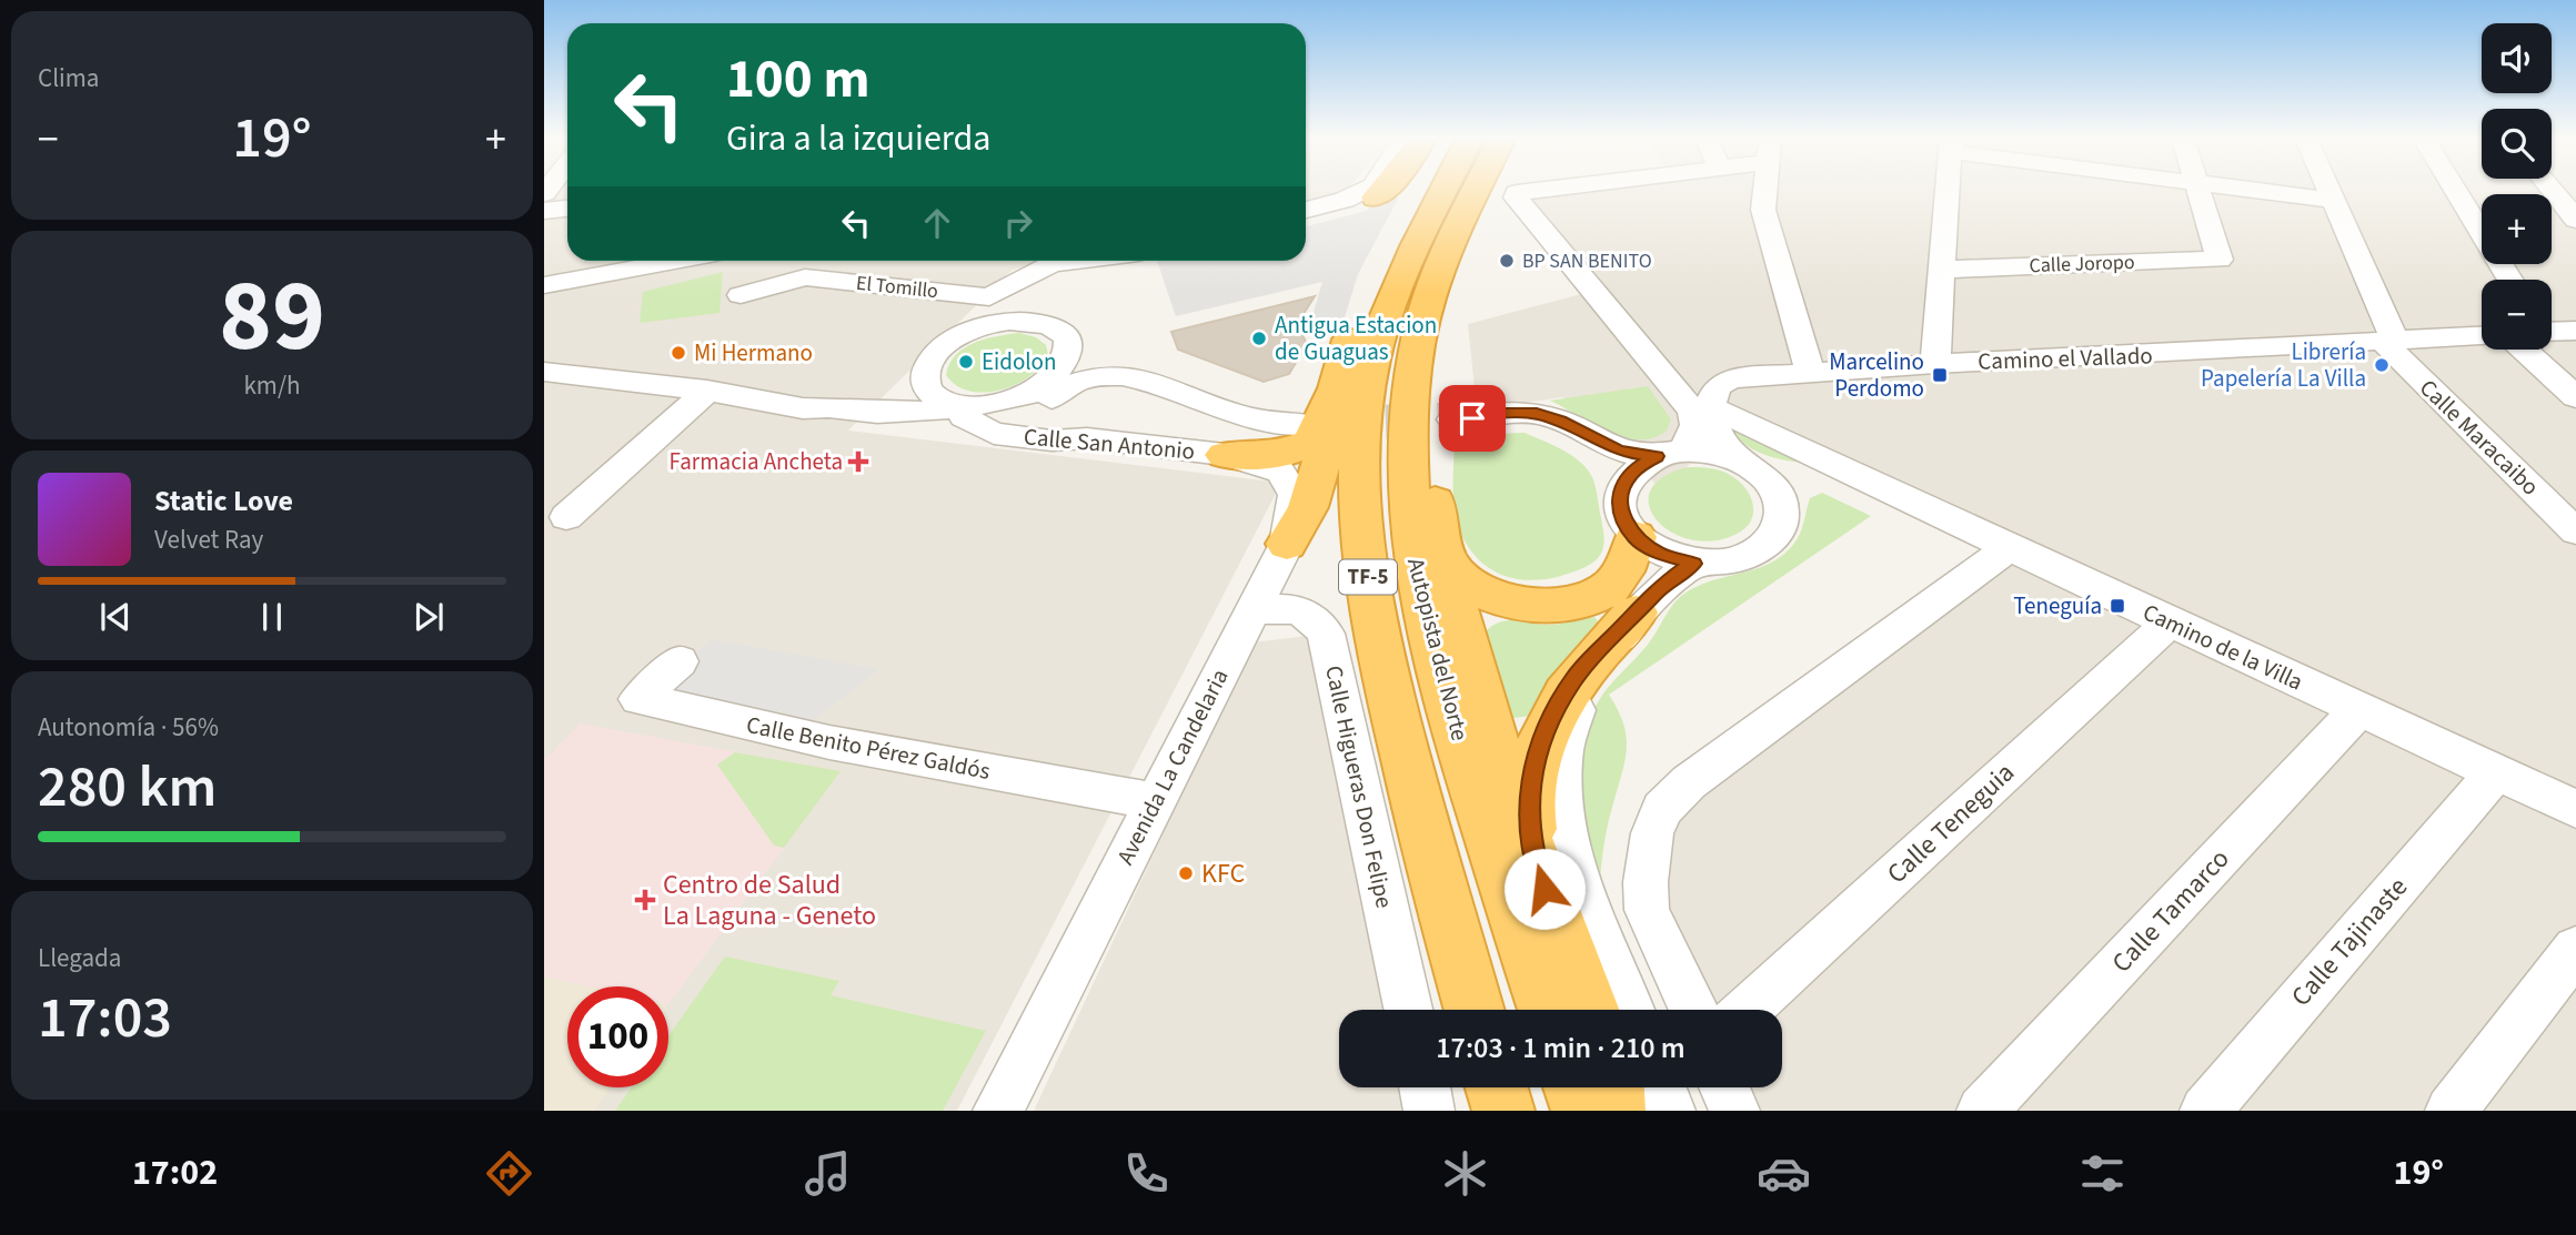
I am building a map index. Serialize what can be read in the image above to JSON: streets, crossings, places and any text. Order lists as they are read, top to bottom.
{
  "streets": {
    "highway": ["TF-5", "Autopista del Norte"],
    "street": [
      "Calle Joropo",
      "El Tomillo",
      "Camino el Vallado",
      "Calle Maracaibo",
      "Calle San Antonio",
      "Camino de la Villa",
      "Calle Benito Pérez Galdós",
      "Avenida La Candelaria",
      "Calle Higueras Don Felipe",
      "Calle Teneguia",
      "Calle Tamarco",
      "Calle Tajinaste"
    ]
  },
  "crossings": [
    ["El Tomillo", "Calle San Antonio"],
    ["Camino el Vallado", "Calle Maracaibo"],
    ["Camino el Vallado", "Camino de la Villa"],
    ["Calle San Antonio", "Avenida La Candelaria"],
    ["Camino de la Villa", "Calle Teneguia"],
    ["Camino de la Villa", "Calle Tamarco"],
    ["Camino de la Villa", "Calle Tajinaste"],
    ["Calle Benito Pérez Galdós", "Avenida La Candelaria"],
    ["Avenida La Candelaria", "Calle Higueras Don Felipe"]
  ],
  "places": {
    "other": [
      "BP SAN BENITO",
      "Antigua Estacion de Guaguas",
      "Mi Hermano",
      "Eidolon",
      "Librería Papelería La Villa",
      "KFC"
    ],
    "transit": ["Marcelino Perdomo", "Teneguía"],
    "health": ["Farmacia Ancheta", "Centro de Salud La Laguna - Geneto"]
  },
  "page": {
    "tile": [
      "Clima",
      ["89", "km/h"],
      ["Autonomía · 56%", "280 km"],
      ["Llegada", "17:03"]
    ],
    "map_buttons": ["+", "−"],
    "turn": ["100 m", "Gira a la izquierda"],
    "heat": ["−", "19°", "+"],
    "song": ["Static Love", "Velvet Ray"],
    "limit": "100",
    "trip": "17:03 · 1 min · 210 m",
    "tabs": ["17:02", "19°"]
  }
}
